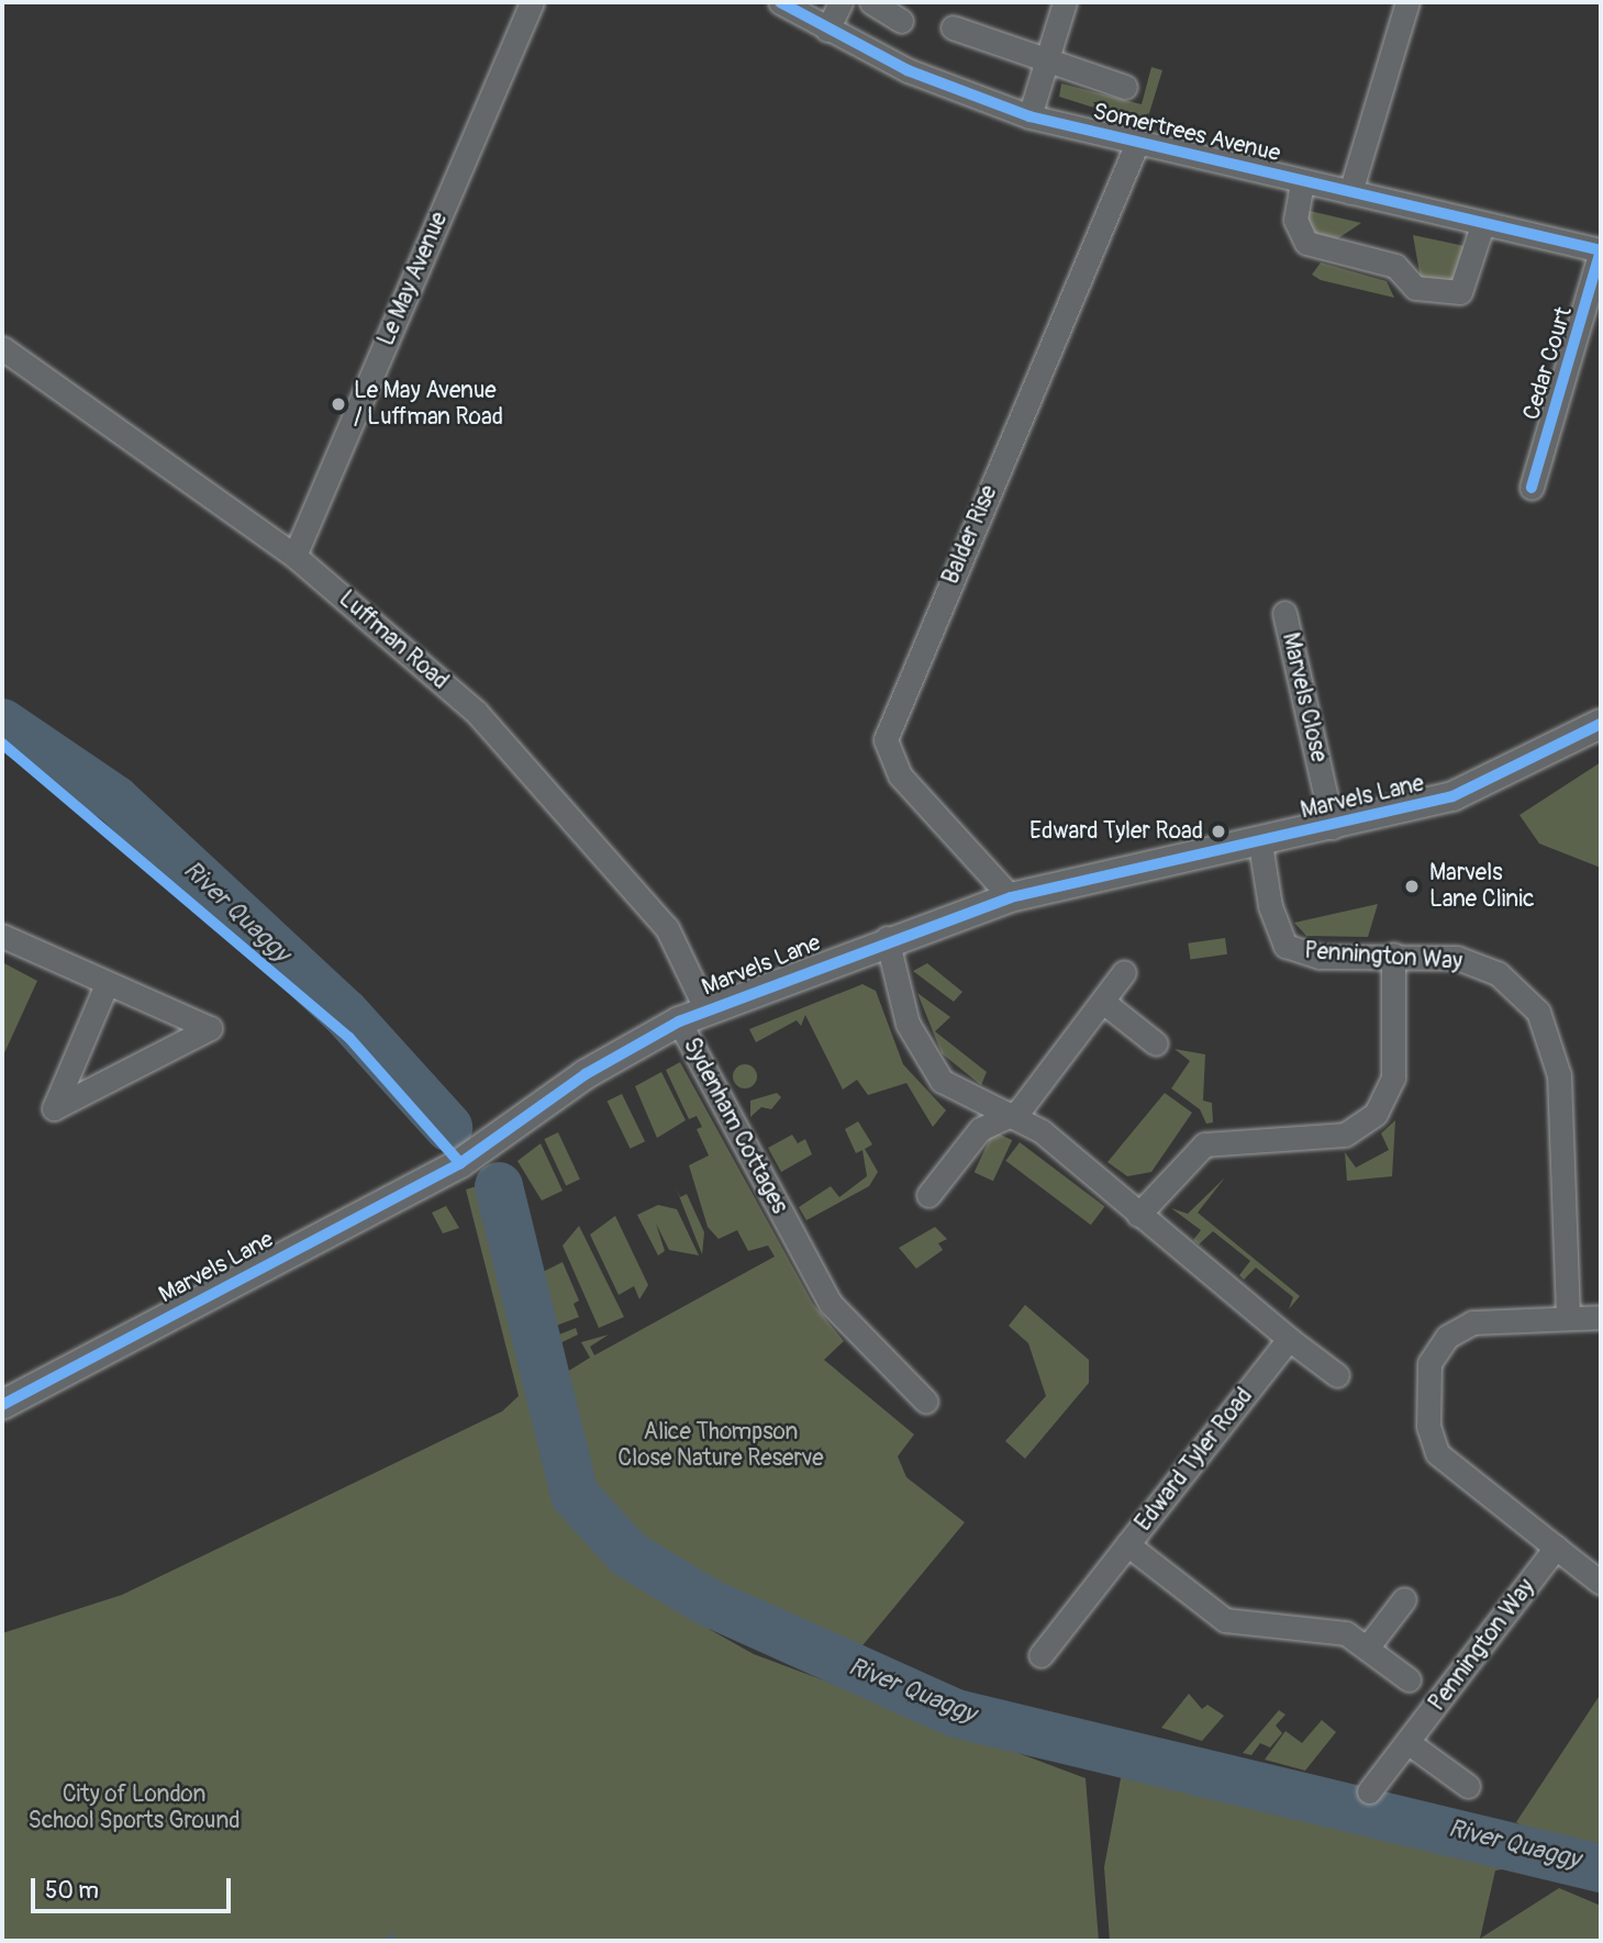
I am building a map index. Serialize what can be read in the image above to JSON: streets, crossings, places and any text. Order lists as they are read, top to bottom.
{
  "streets": {
    "street": [
      "Somertrees Avenue",
      "Le May Avenue",
      "Cedar Court",
      "Balder Rise",
      "Luffman Road",
      "Marvels Close",
      "Marvels Lane",
      "Pennington Way",
      "Sydenham Cottages",
      "Edward Tyler Road"
    ]
  },
  "crossings": [
    ["Somertrees Avenue", "Cedar Court"],
    ["Somertrees Avenue", "Balder Rise"],
    ["Le May Avenue", "Luffman Road"],
    ["Balder Rise", "Marvels Lane"],
    ["Luffman Road", "Marvels Lane"],
    ["Marvels Close", "Marvels Lane"],
    ["Marvels Lane", "Pennington Way"],
    ["Marvels Lane", "Sydenham Cottages"]
  ],
  "water": ["River Quaggy"],
  "parks": ["Alice Thompson Close Nature Reserve", "City of London School Sports Ground"],
  "places": ["Le May Avenue / Luffman Road", "Edward Tyler Road", "Marvels Lane Clinic"],
  "scale_bar": "50 m"
}
